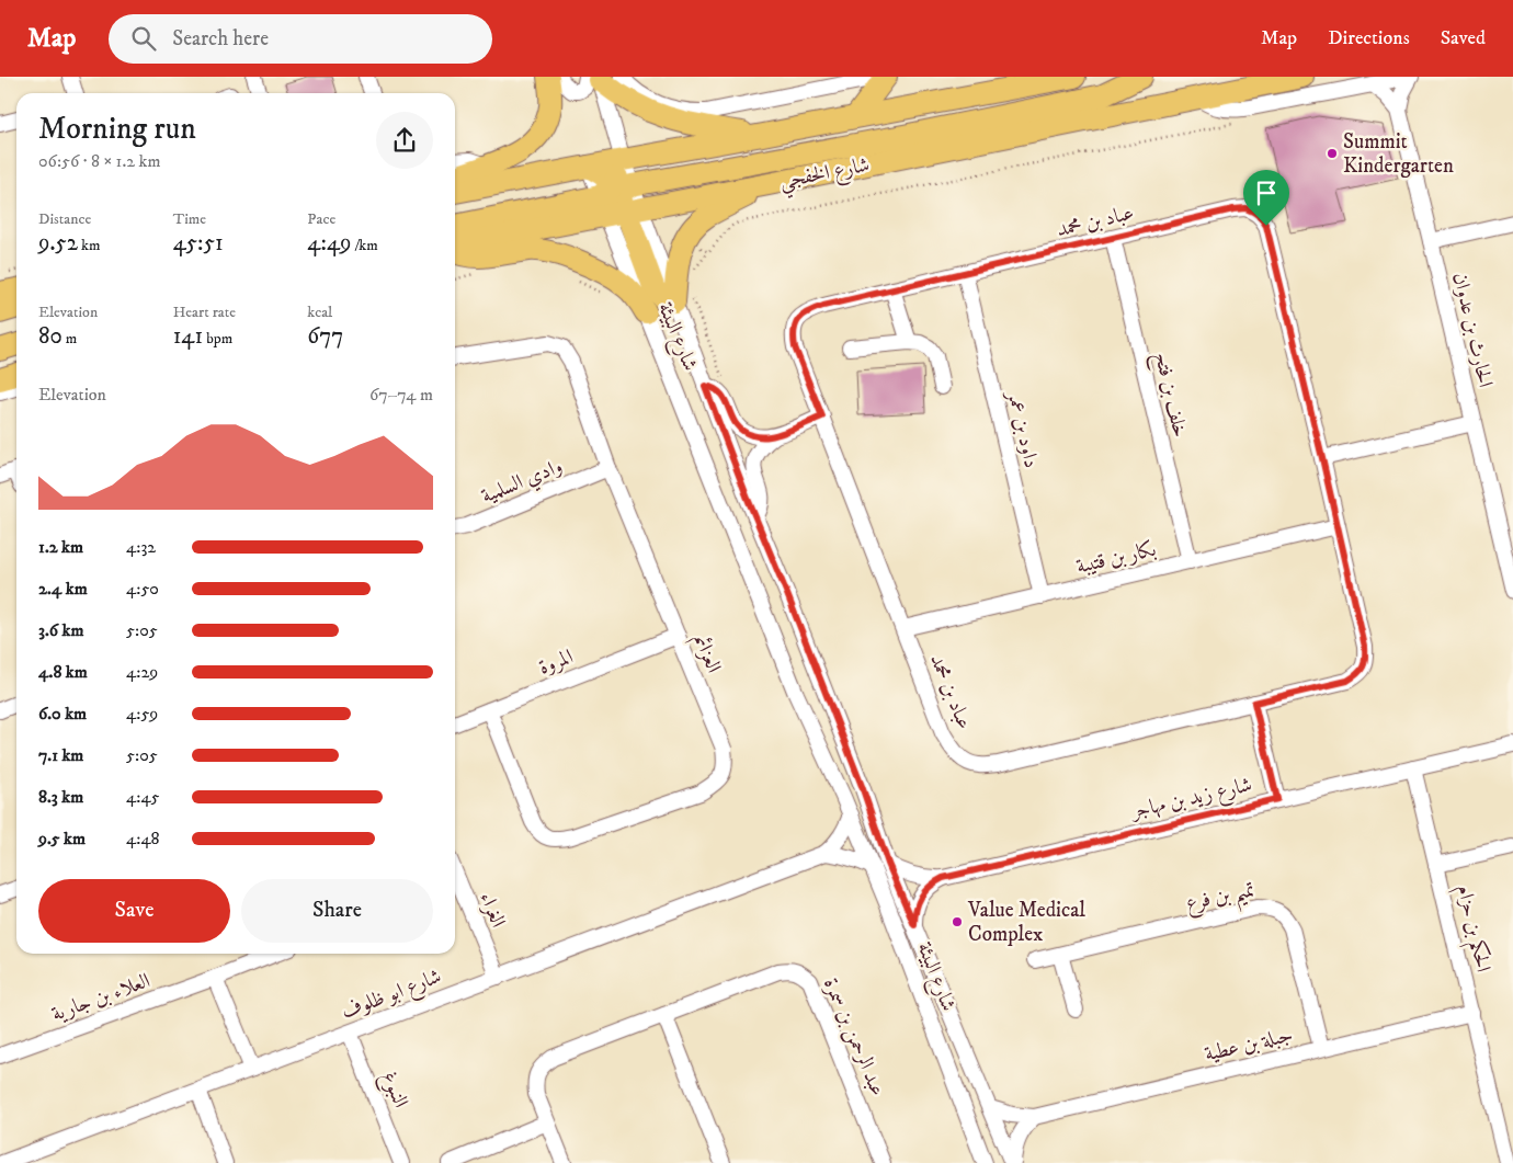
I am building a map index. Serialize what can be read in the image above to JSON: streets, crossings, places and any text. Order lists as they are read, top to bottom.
{
  "streets": {
    "highway": ["شارع الخفجي"],
    "street": [
      "عباد بن محمد",
      "الحارث بن عدوان",
      "شارع البيئة",
      "خلف بن فتح",
      "داود بن عمر",
      "وادي السلمية",
      "بكار بن قتيبة",
      "العزائم",
      "المروة",
      "شارع زيد بن مهاجر",
      "تميم بن فرع",
      "الغراء",
      "الحكم بن حزام",
      "شارع ابو ظلوف",
      "العلاء بن جارية",
      "عبد الرحمن بن سمرة",
      "جبلة بن عطية",
      "النبوغ"
    ]
  },
  "crossings": [
    ["شارع الخفجي", "شارع البيئة"],
    ["عباد بن محمد", "خلف بن فتح"],
    ["عباد بن محمد", "داود بن عمر"],
    ["عباد بن محمد", "بكار بن قتيبة"],
    ["شارع البيئة", "شارع زيد بن مهاجر"],
    ["شارع البيئة", "شارع ابو ظلوف"],
    ["شارع البيئة", "جبلة بن عطية"],
    ["خلف بن فتح", "بكار بن قتيبة"],
    ["داود بن عمر", "بكار بن قتيبة"],
    ["وادي السلمية", "العزائم"],
    ["العزائم", "المروة"],
    ["شارع زيد بن مهاجر", "الحكم بن حزام"],
    ["تميم بن فرع", "جبلة بن عطية"],
    ["الغراء", "شارع ابو ظلوف"],
    ["الحكم بن حزام", "جبلة بن عطية"],
    ["شارع ابو ظلوف", "النبوغ"]
  ],
  "places": ["Summit Kindergarten", "Value Medical Complex"],
  "page": {
    "header": "Map",
    "search": "Search here",
    "nav": ["Map", "Directions", "Saved"],
    "heading": ["Morning run", "06:56 · 8 × 1.2 km"],
    "stats": [
      ["Distance", "9.52 km"],
      ["Time", "45:51"],
      ["Pace", "4:49 /km"],
      ["Elevation", "80 m"],
      ["Heart rate", "141 bpm"],
      ["kcal", "677"]
    ],
    "chart": ["Elevation", "67–74 m"],
    "list": [
      {
        "name": "1.2 km",
        "note": "4:32"
      },
      {
        "name": "2.4 km",
        "note": "4:50"
      },
      {
        "name": "3.6 km",
        "note": "5:05"
      },
      {
        "name": "4.8 km",
        "note": "4:29"
      },
      {
        "name": "6.0 km",
        "note": "4:59"
      },
      {
        "name": "7.1 km",
        "note": "5:05"
      },
      {
        "name": "8.3 km",
        "note": "4:45"
      },
      {
        "name": "9.5 km",
        "note": "4:48"
      }
    ],
    "buttons": ["Save", "Share"]
  }
}
